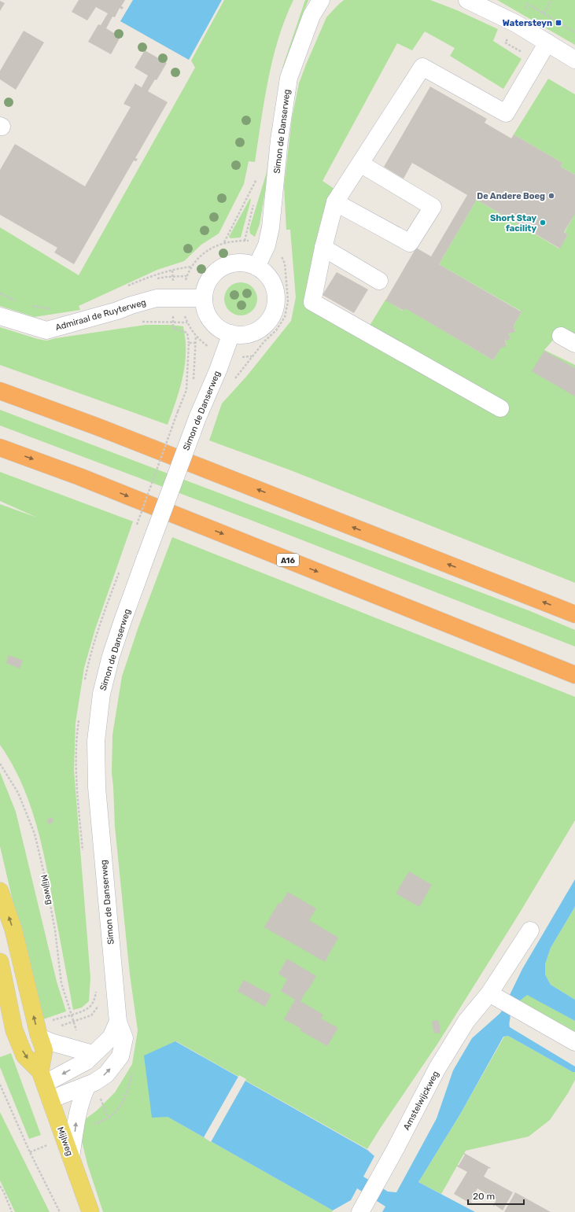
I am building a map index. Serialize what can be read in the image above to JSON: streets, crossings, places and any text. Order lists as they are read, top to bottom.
{
  "streets": {
    "highway": ["A16"],
    "main road": ["Mijlweg"],
    "street": ["Simon de Danserweg", "Admiraal de Ruyterweg", "Amstelwijckweg"]
  },
  "crossings": [
    ["Simon de Danserweg", "Admiraal de Ruyterweg"],
    ["Simon de Danserweg", "Mijlweg"]
  ],
  "places": {
    "transit": ["Watersteyn"],
    "other": ["De Andere Boeg", "Short Stay facility"]
  },
  "scale_bar": "20 m"
}
